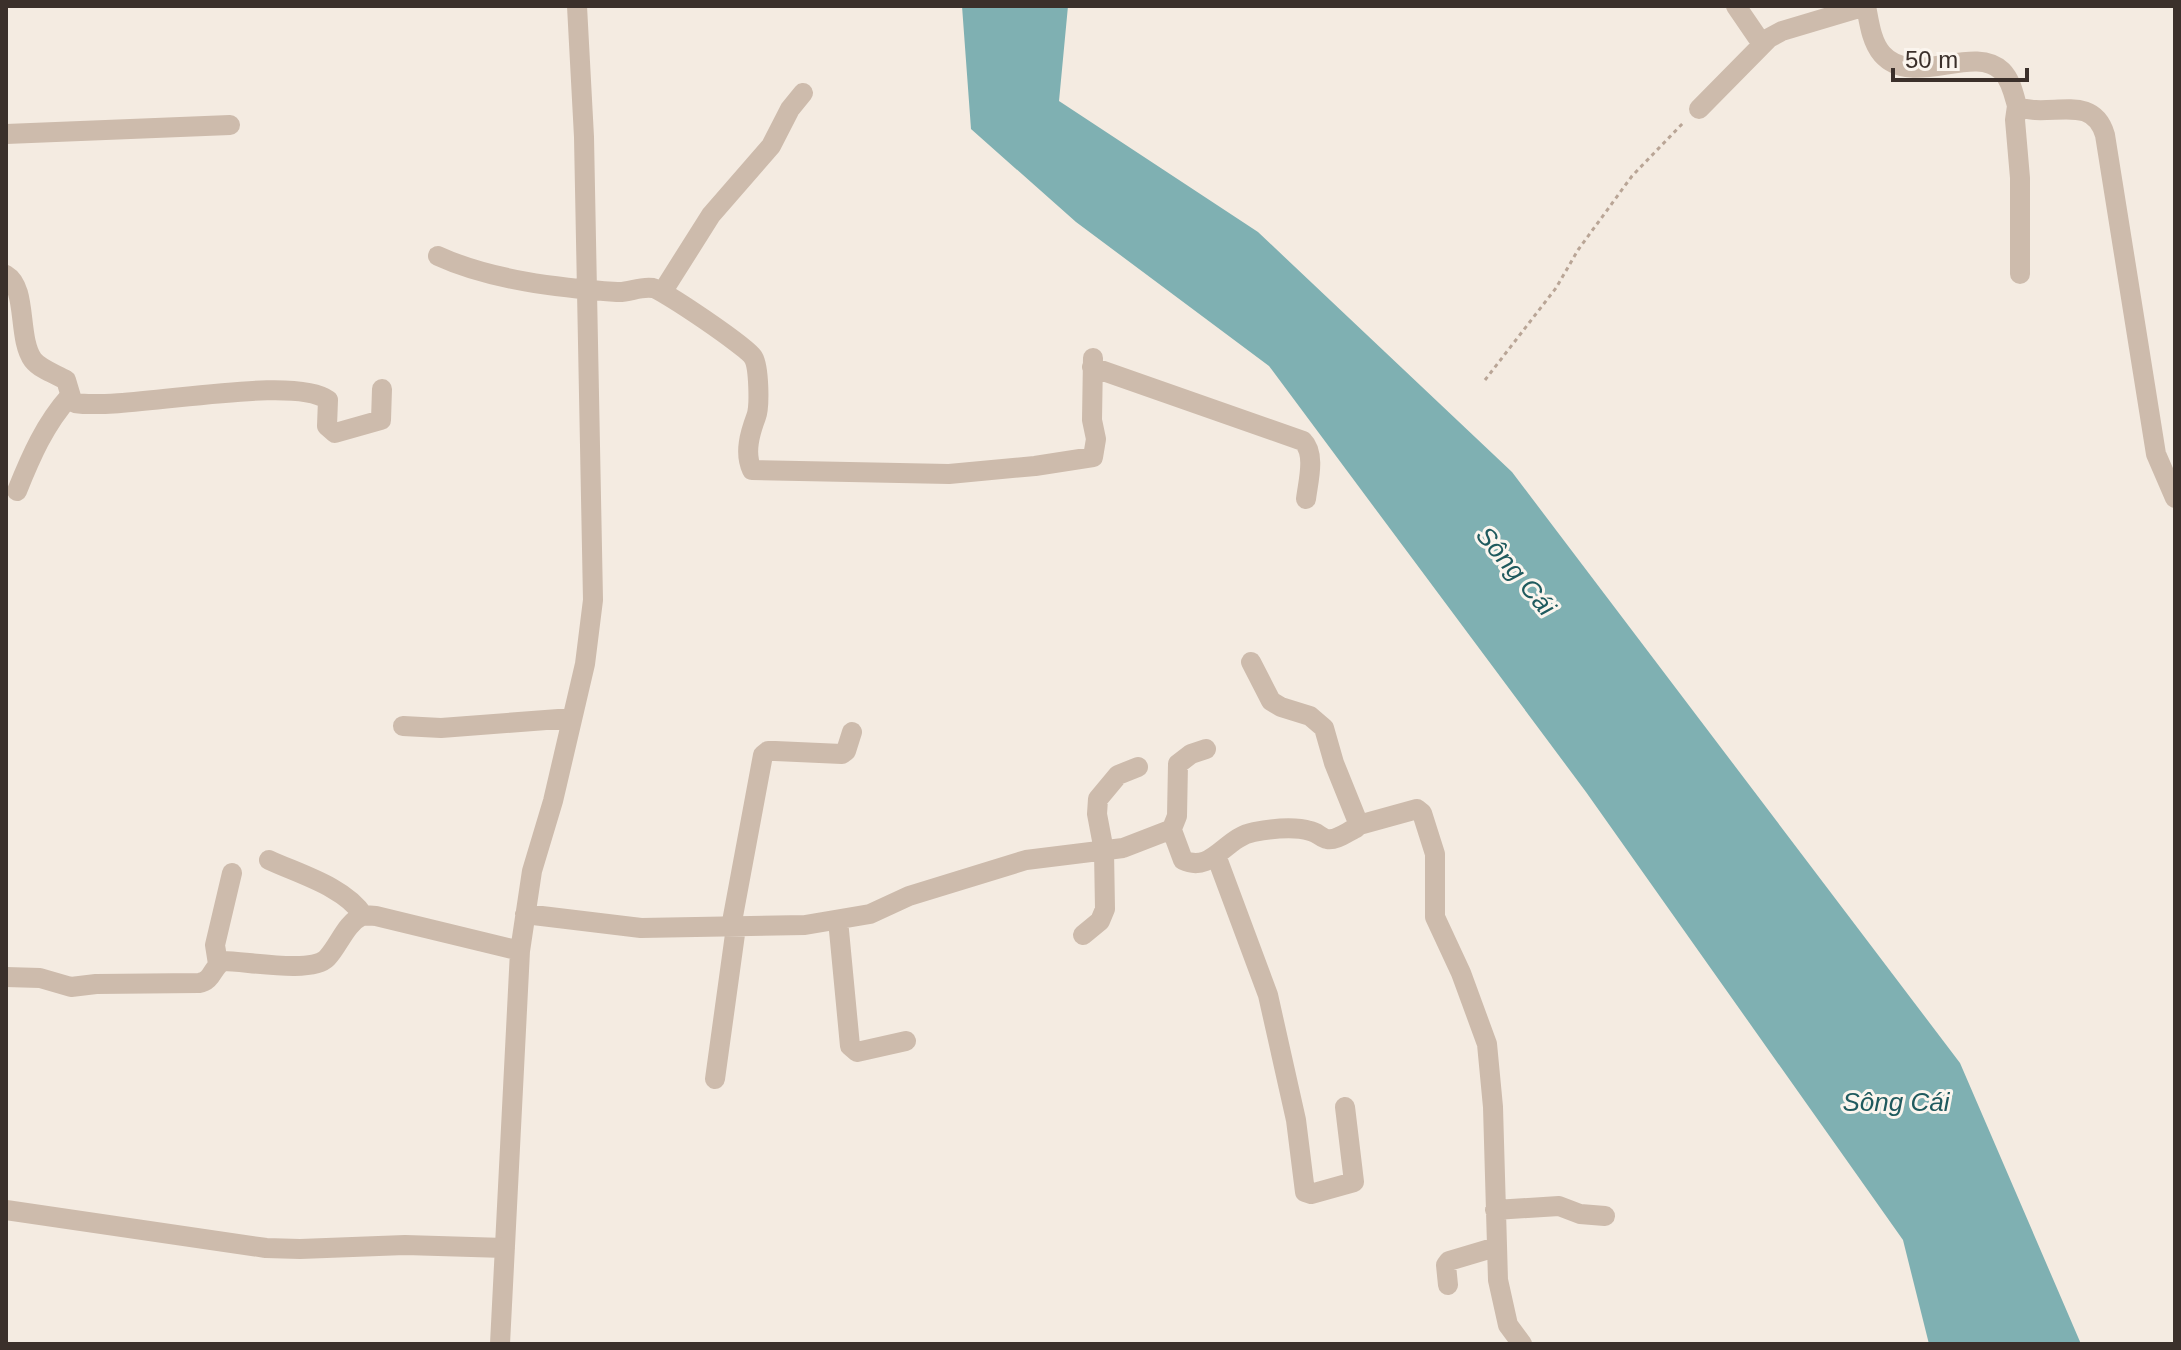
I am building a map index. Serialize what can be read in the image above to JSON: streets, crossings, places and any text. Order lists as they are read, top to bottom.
{
  "water": ["Sông Cái"],
  "scale_bar": "50 m"
}
